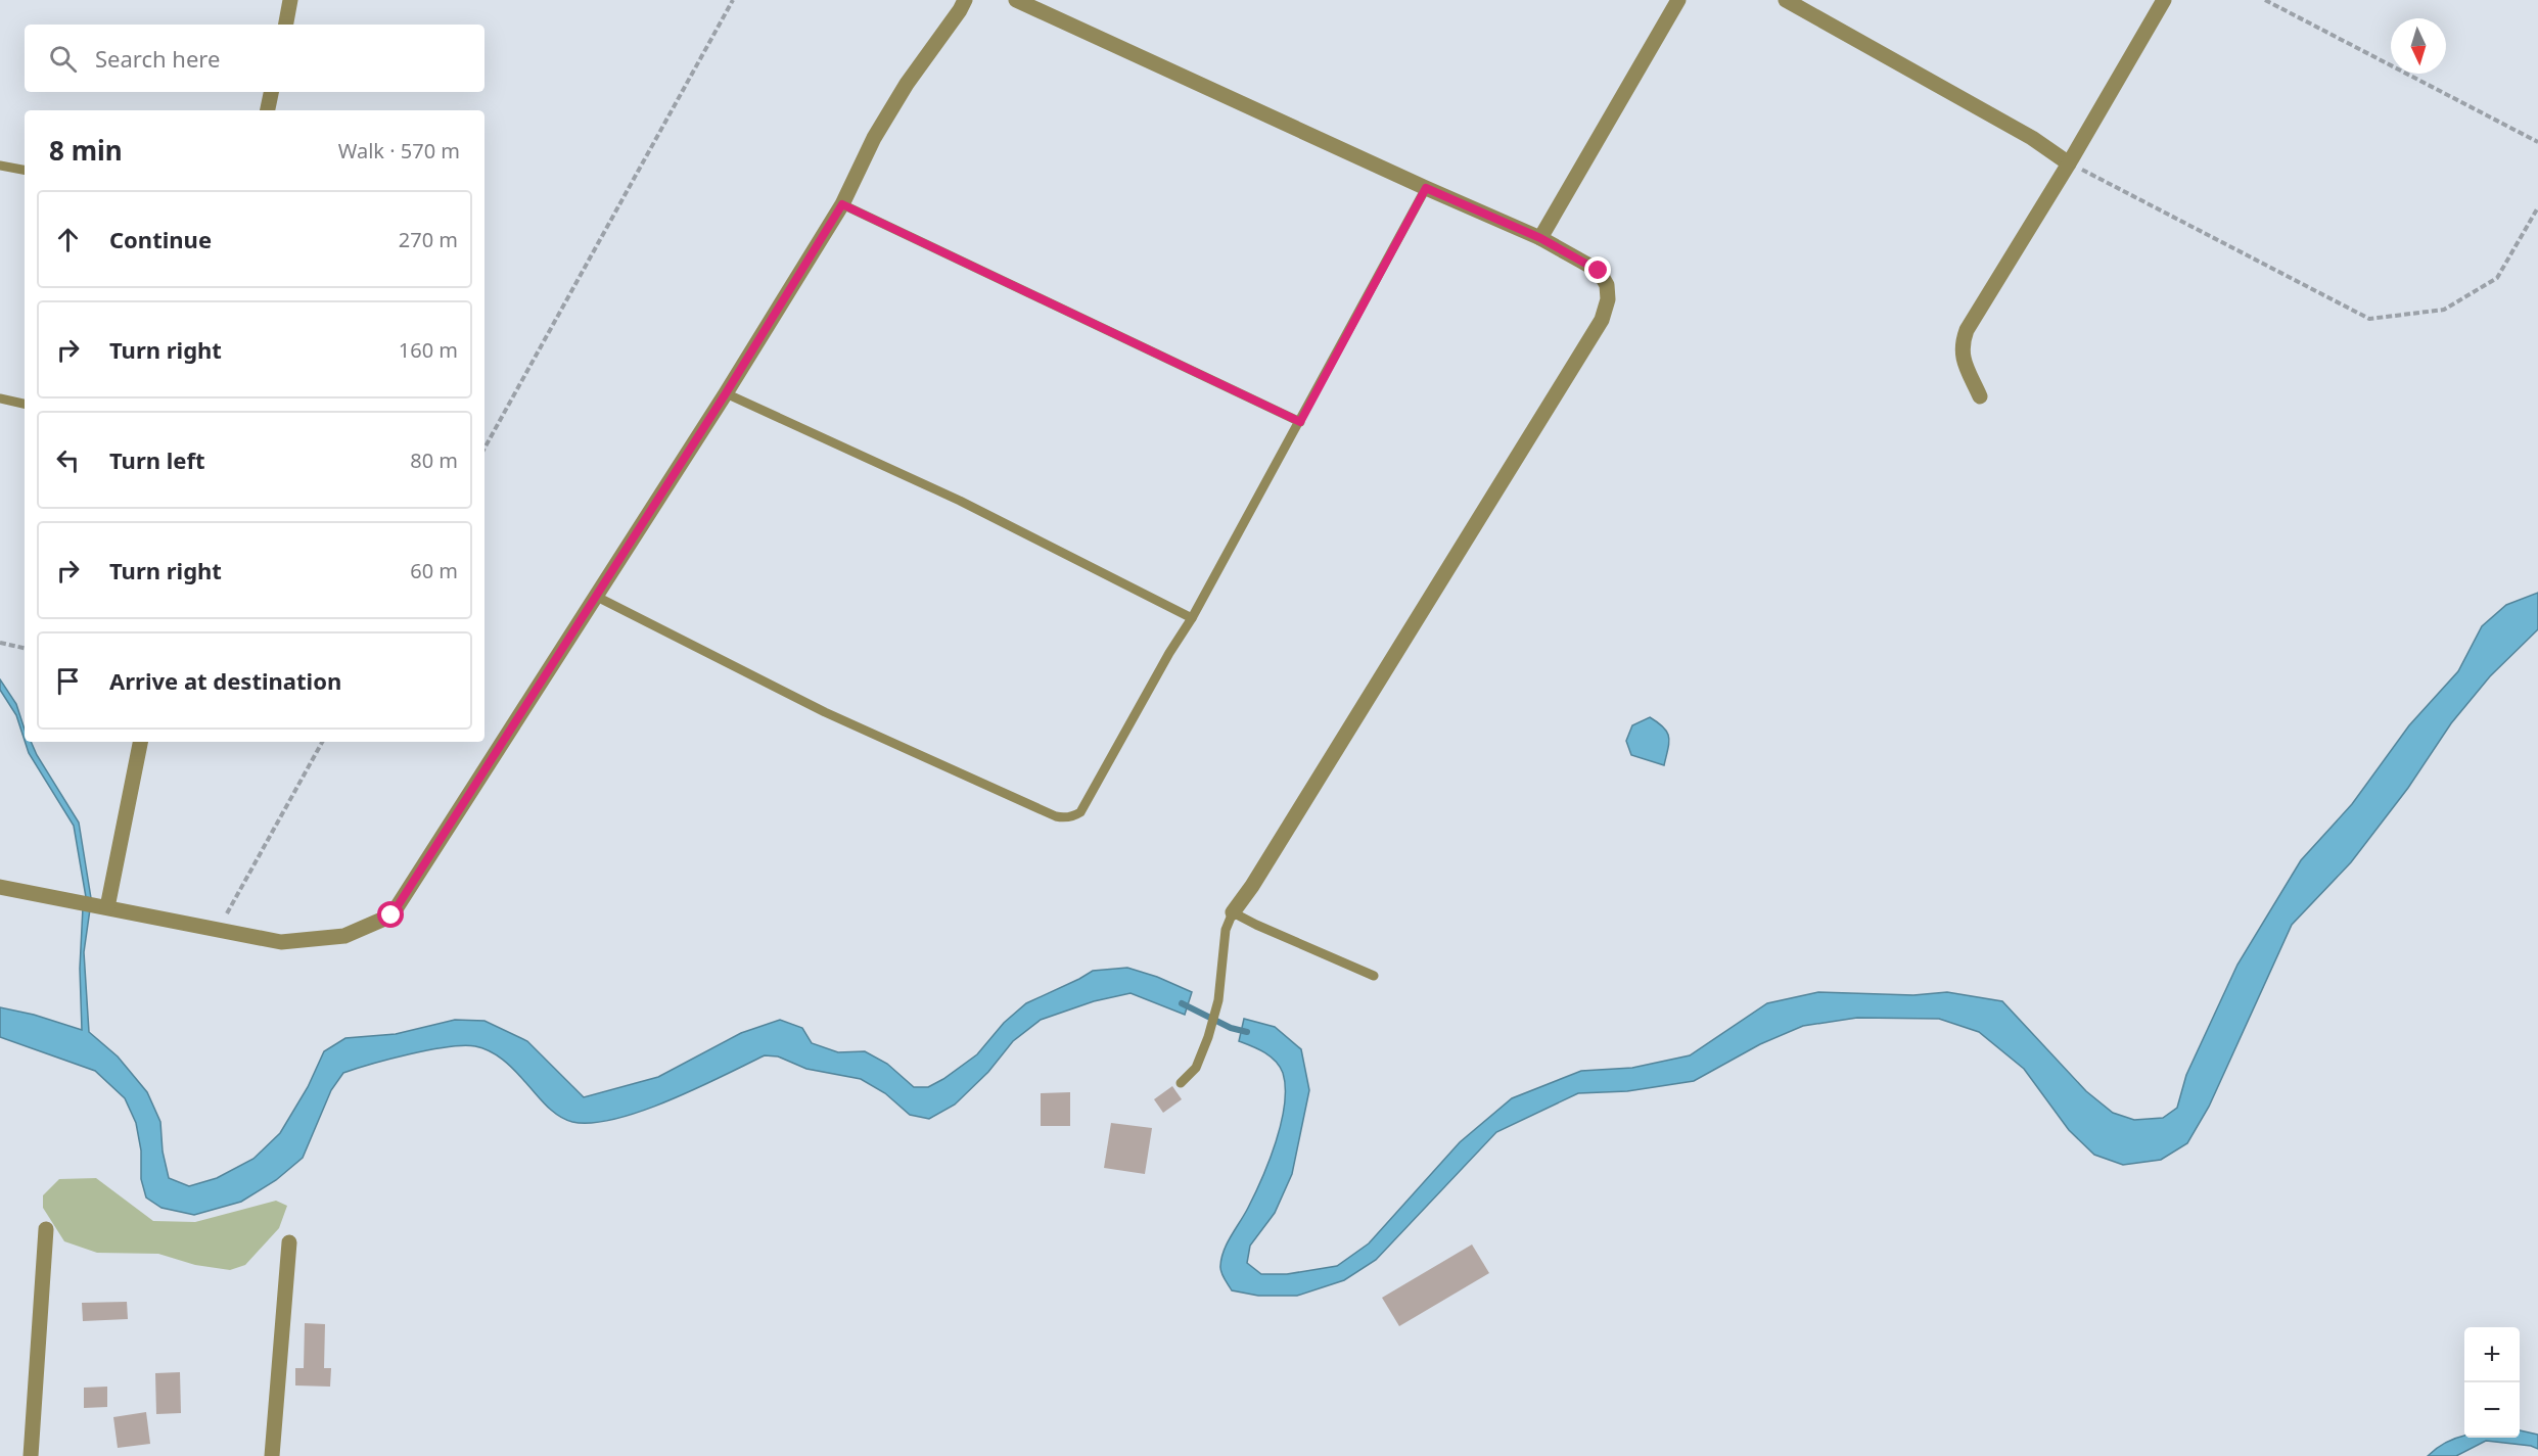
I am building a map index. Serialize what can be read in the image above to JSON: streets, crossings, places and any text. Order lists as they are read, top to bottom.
{
  "north": "bottom",
  "page": {
    "search": "Search here",
    "heading": ["8 min", "Walk · 570 m"],
    "list": [
      ["Continue", "270 m"],
      ["Turn right", "160 m"],
      ["Turn left", "80 m"],
      ["Turn right", "60 m"],
      "Arrive at destination"
    ],
    "map_buttons": ["+", "−"]
  }
}
